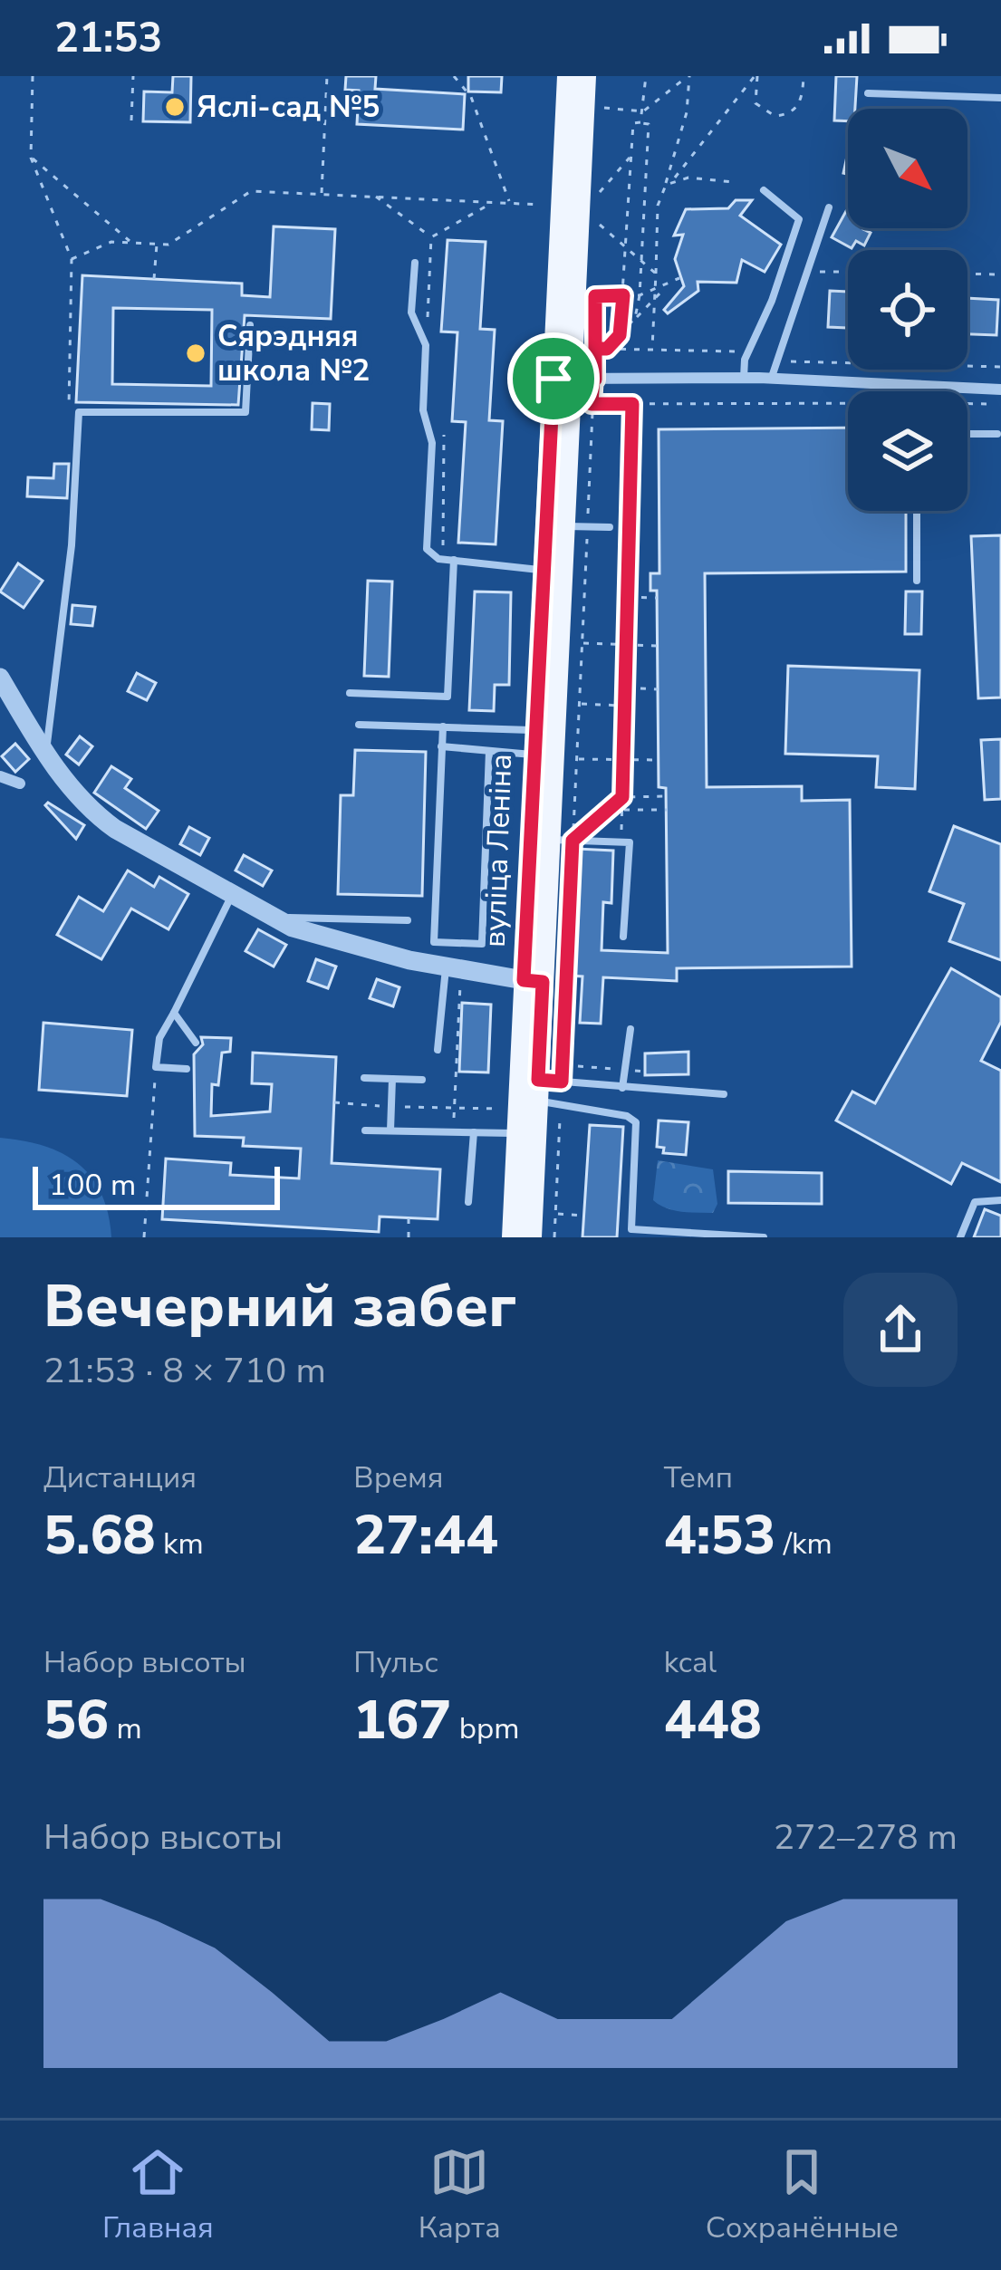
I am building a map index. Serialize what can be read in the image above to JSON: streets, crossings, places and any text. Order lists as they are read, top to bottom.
{
  "streets": {
    "main road": ["вуліца Леніна"]
  },
  "places": ["Яслі-сад №5", "Сярэдняя школа №2"],
  "scale_bar": "100 m",
  "north": "bottom right",
  "page": {
    "status": "21:53",
    "scale": "100 m",
    "heading": ["Вечерний забег", "21:53 · 8 × 710 m"],
    "stats": [
      ["Дистанция", "5.68 km"],
      ["Время", "27:44"],
      ["Темп", "4:53 /km"],
      ["Набор высоты", "56 m"],
      ["Пульс", "167 bpm"],
      ["kcal", "448"]
    ],
    "chart": ["Набор высоты", "272–278 m"],
    "tabs": ["Главная", "Карта", "Сохранённые"]
  }
}
